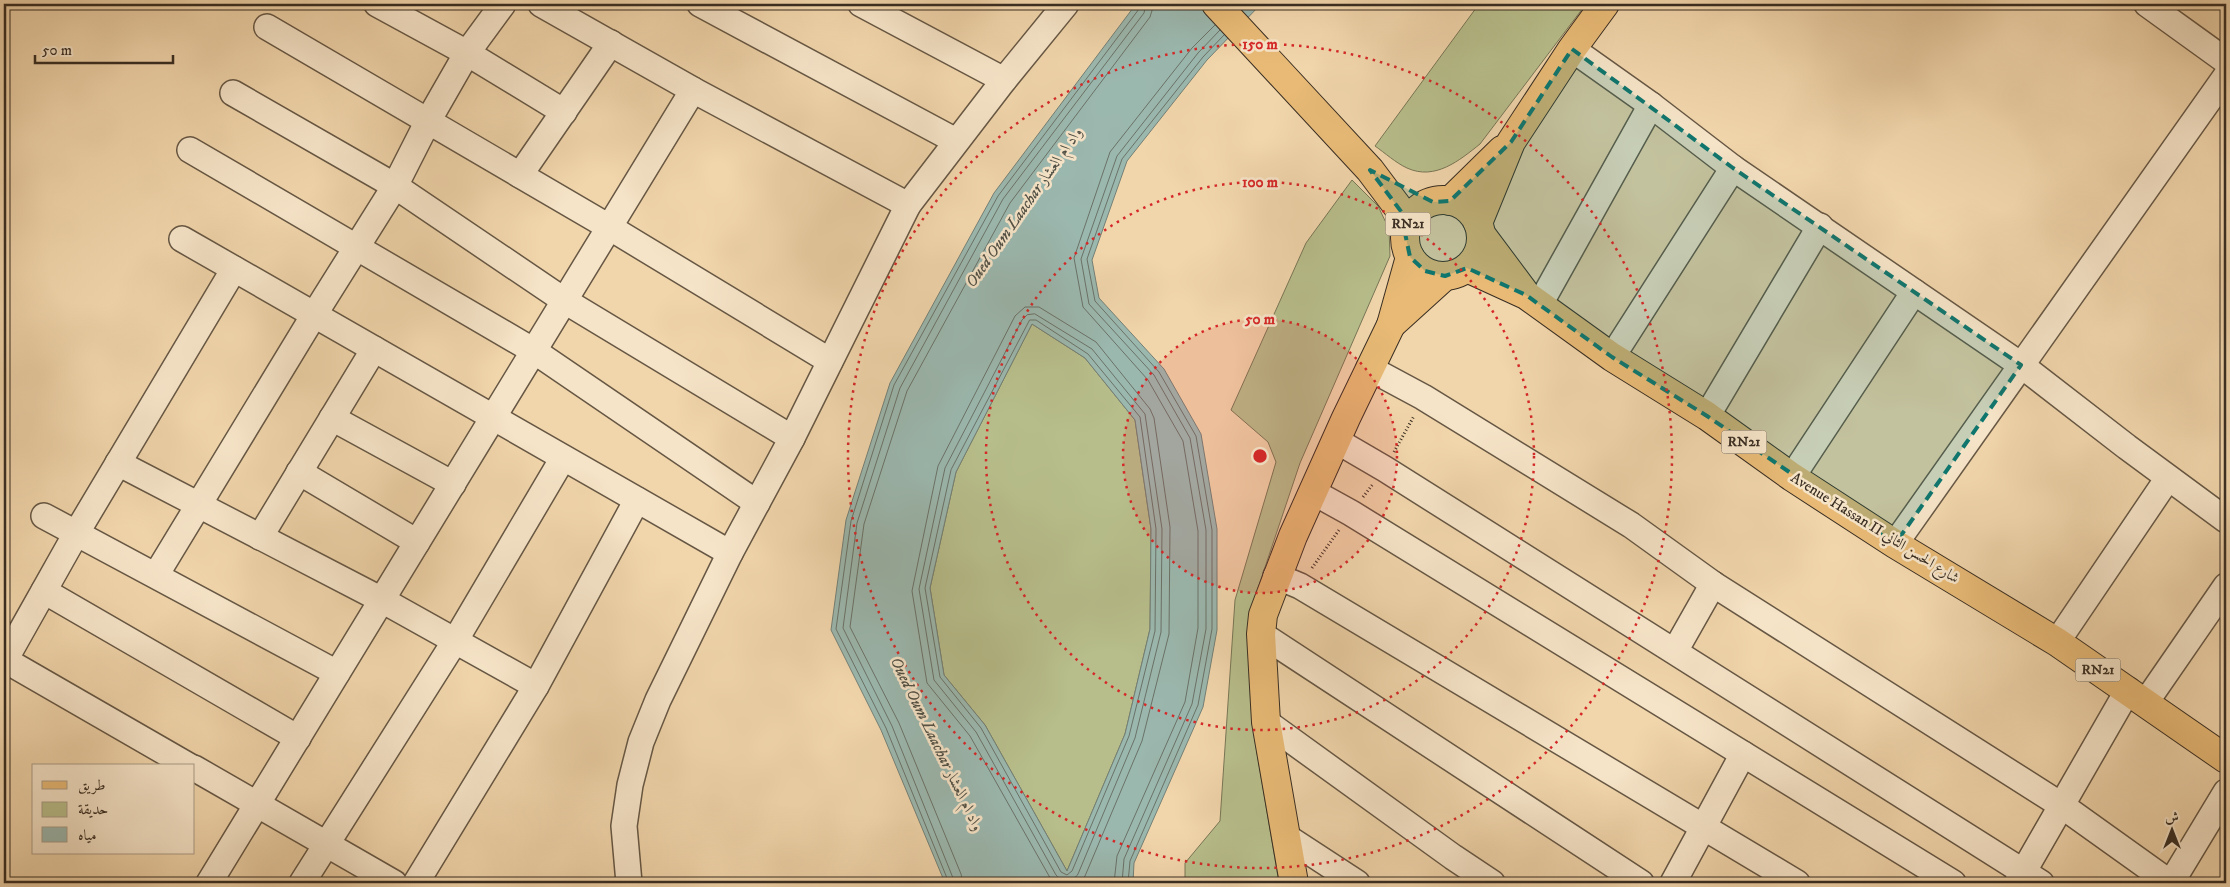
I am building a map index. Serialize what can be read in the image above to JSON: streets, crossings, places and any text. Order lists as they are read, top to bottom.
{
  "streets": {
    "main road": ["RN21", "Avenue Hassan II شارع الحسن الثاني"]
  },
  "crossings": [
    ["RN21", "Avenue Hassan II شارع الحسن الثاني"]
  ],
  "water": ["Oued Oum Laachar واد ام العشار"],
  "legend": ["طريق", "حديقة", "مياه"],
  "scale_bar": "50 m",
  "north": "top",
  "rings": ["150 m", "100 m", "50 m"]
}
